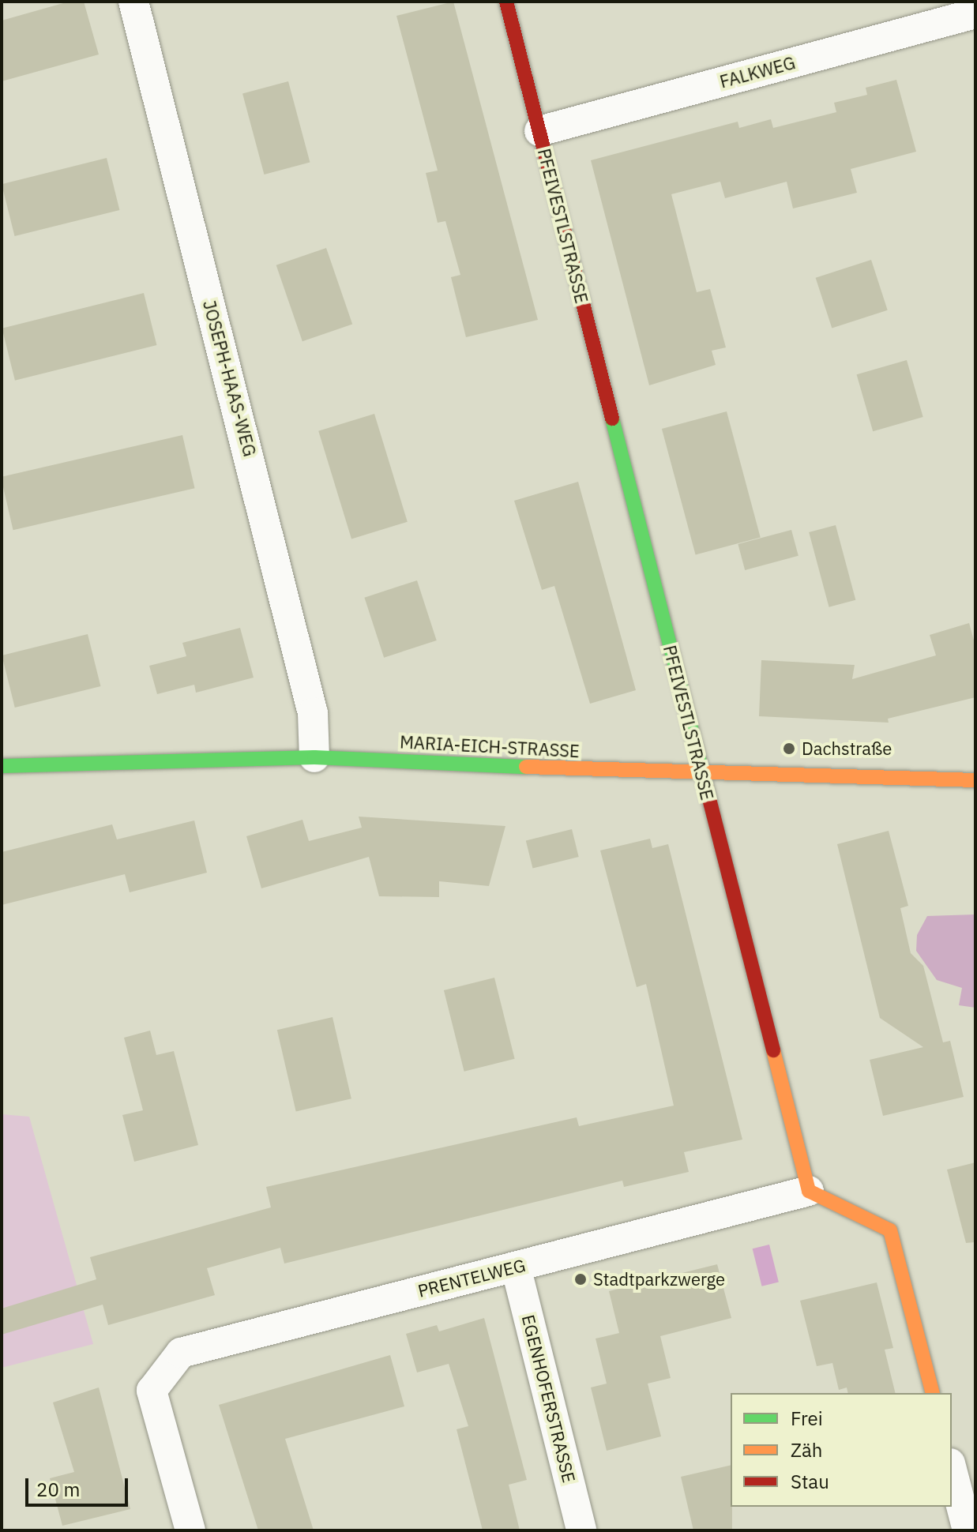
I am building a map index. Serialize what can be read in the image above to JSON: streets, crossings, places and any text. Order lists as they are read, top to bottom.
{
  "streets": {
    "street": [
      "FALKWEG",
      "PFEIVESTLSTRASSE",
      "JOSEPH-HAAS-WEG",
      "MARIA-EICH-STRASSE",
      "PRENTELWEG",
      "EGENHOFERSTRASSE"
    ]
  },
  "crossings": [
    ["FALKWEG", "PFEIVESTLSTRASSE"],
    ["PFEIVESTLSTRASSE", "MARIA-EICH-STRASSE"],
    ["PFEIVESTLSTRASSE", "PRENTELWEG"],
    ["JOSEPH-HAAS-WEG", "MARIA-EICH-STRASSE"],
    ["PRENTELWEG", "EGENHOFERSTRASSE"]
  ],
  "places": ["Dachstraße", "Stadtparkzwerge"],
  "legend": ["Frei", "Zäh", "Stau"],
  "scale_bar": "20 m"
}
